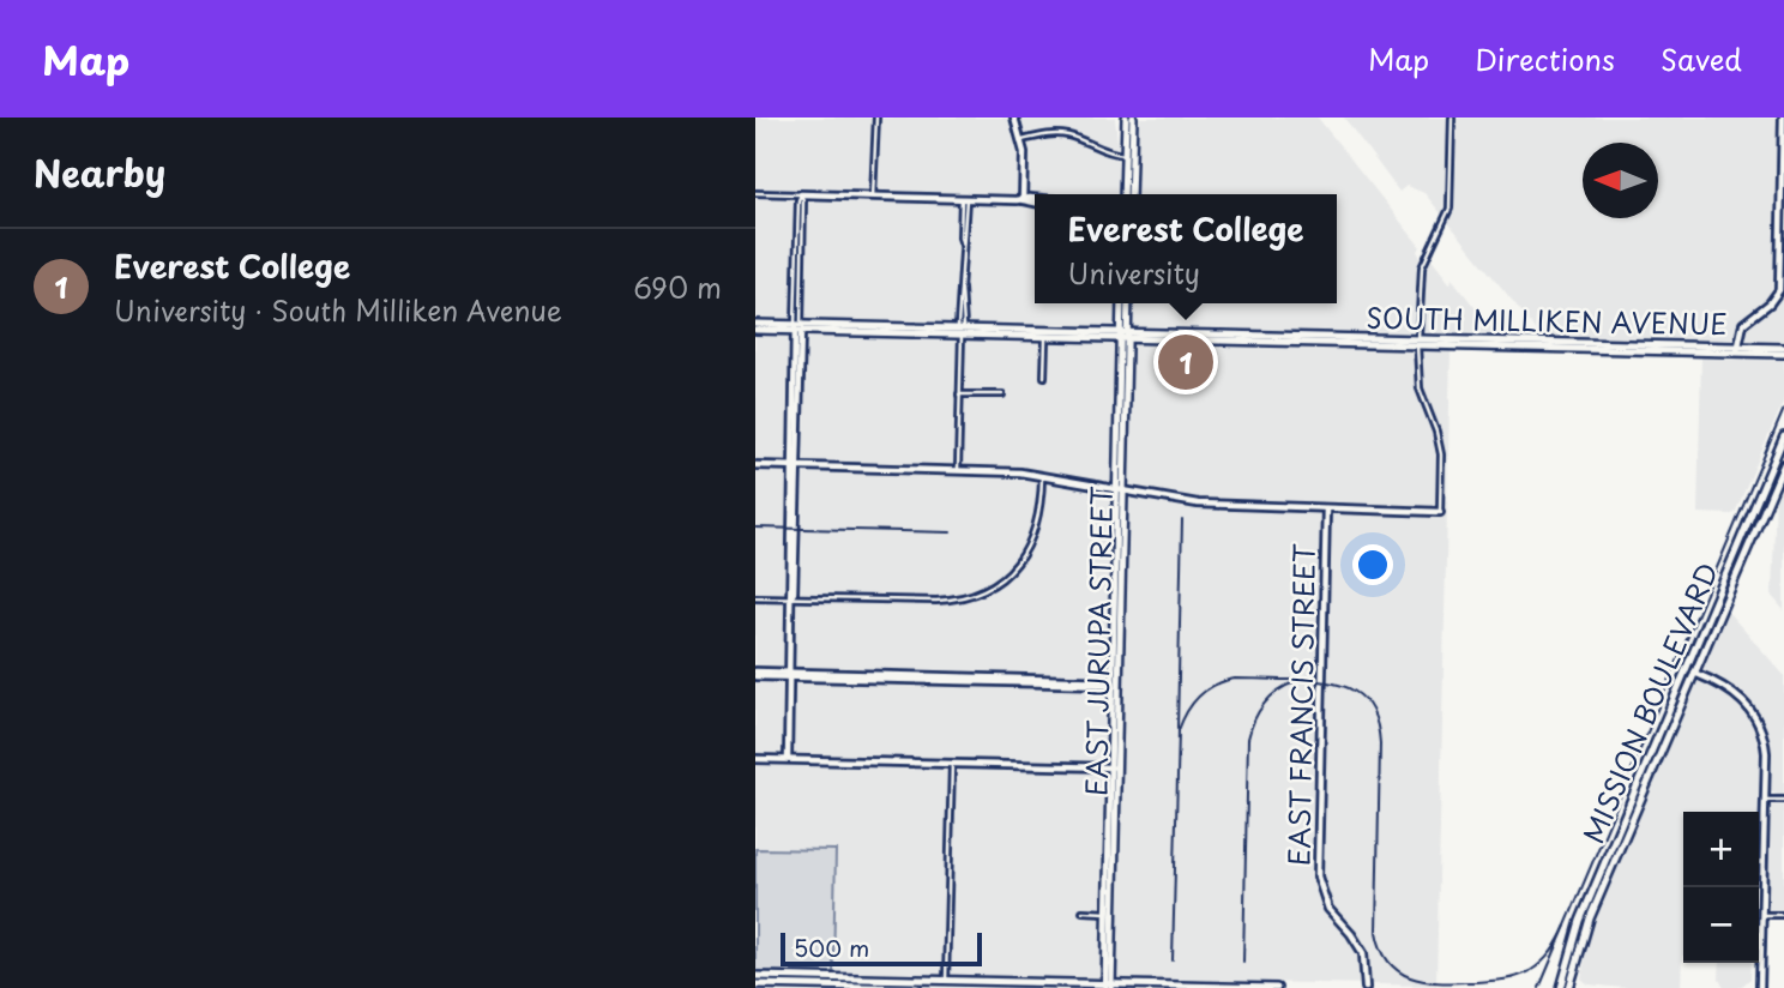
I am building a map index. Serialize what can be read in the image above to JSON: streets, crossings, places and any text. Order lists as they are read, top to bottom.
{
  "streets": {
    "main road": ["SOUTH MILLIKEN AVENUE", "EAST JURUPA STREET", "MISSION BOULEVARD"],
    "street": ["EAST FRANCIS STREET"]
  },
  "crossings": [
    ["SOUTH MILLIKEN AVENUE", "EAST JURUPA STREET"]
  ],
  "scale_bar": "500 m",
  "north": "left",
  "page": {
    "header": "Map",
    "nav": ["Map", "Directions", "Saved"],
    "heading": "Nearby",
    "popup": ["Everest College", "University"],
    "list": [
      {
        "mark": "1",
        "name": "Everest College",
        "note": "University · South Milliken Avenue",
        "value": "690 m"
      }
    ],
    "pins": "1",
    "map_buttons": ["+", "−"],
    "scale": "500 m"
  }
}
